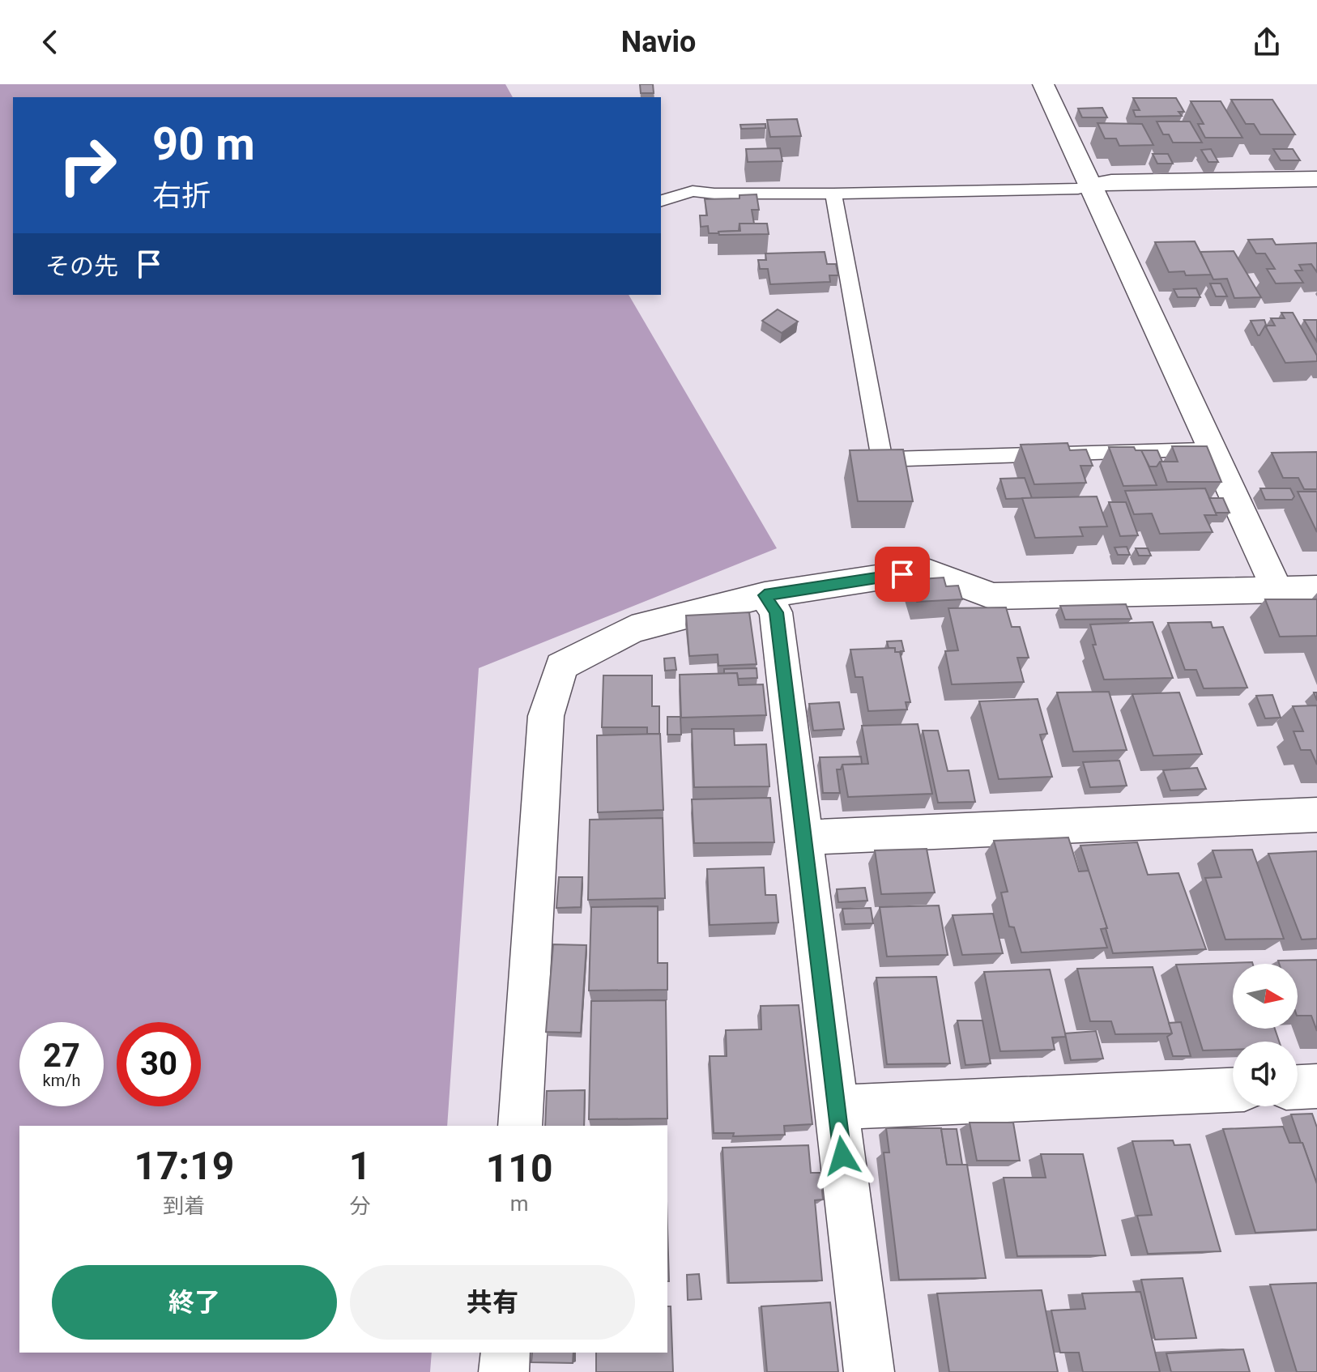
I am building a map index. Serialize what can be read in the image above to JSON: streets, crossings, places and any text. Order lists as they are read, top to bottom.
{
  "north": "right",
  "page": {
    "header": "Navio",
    "turn": ["90 m", "右折"],
    "then": "その先",
    "speed": "27 km/h",
    "limit": "30",
    "eta": [
      "17:19",
      "到着",
      "1",
      "分",
      "110",
      "m"
    ],
    "buttons": ["終了", "共有"]
  }
}
